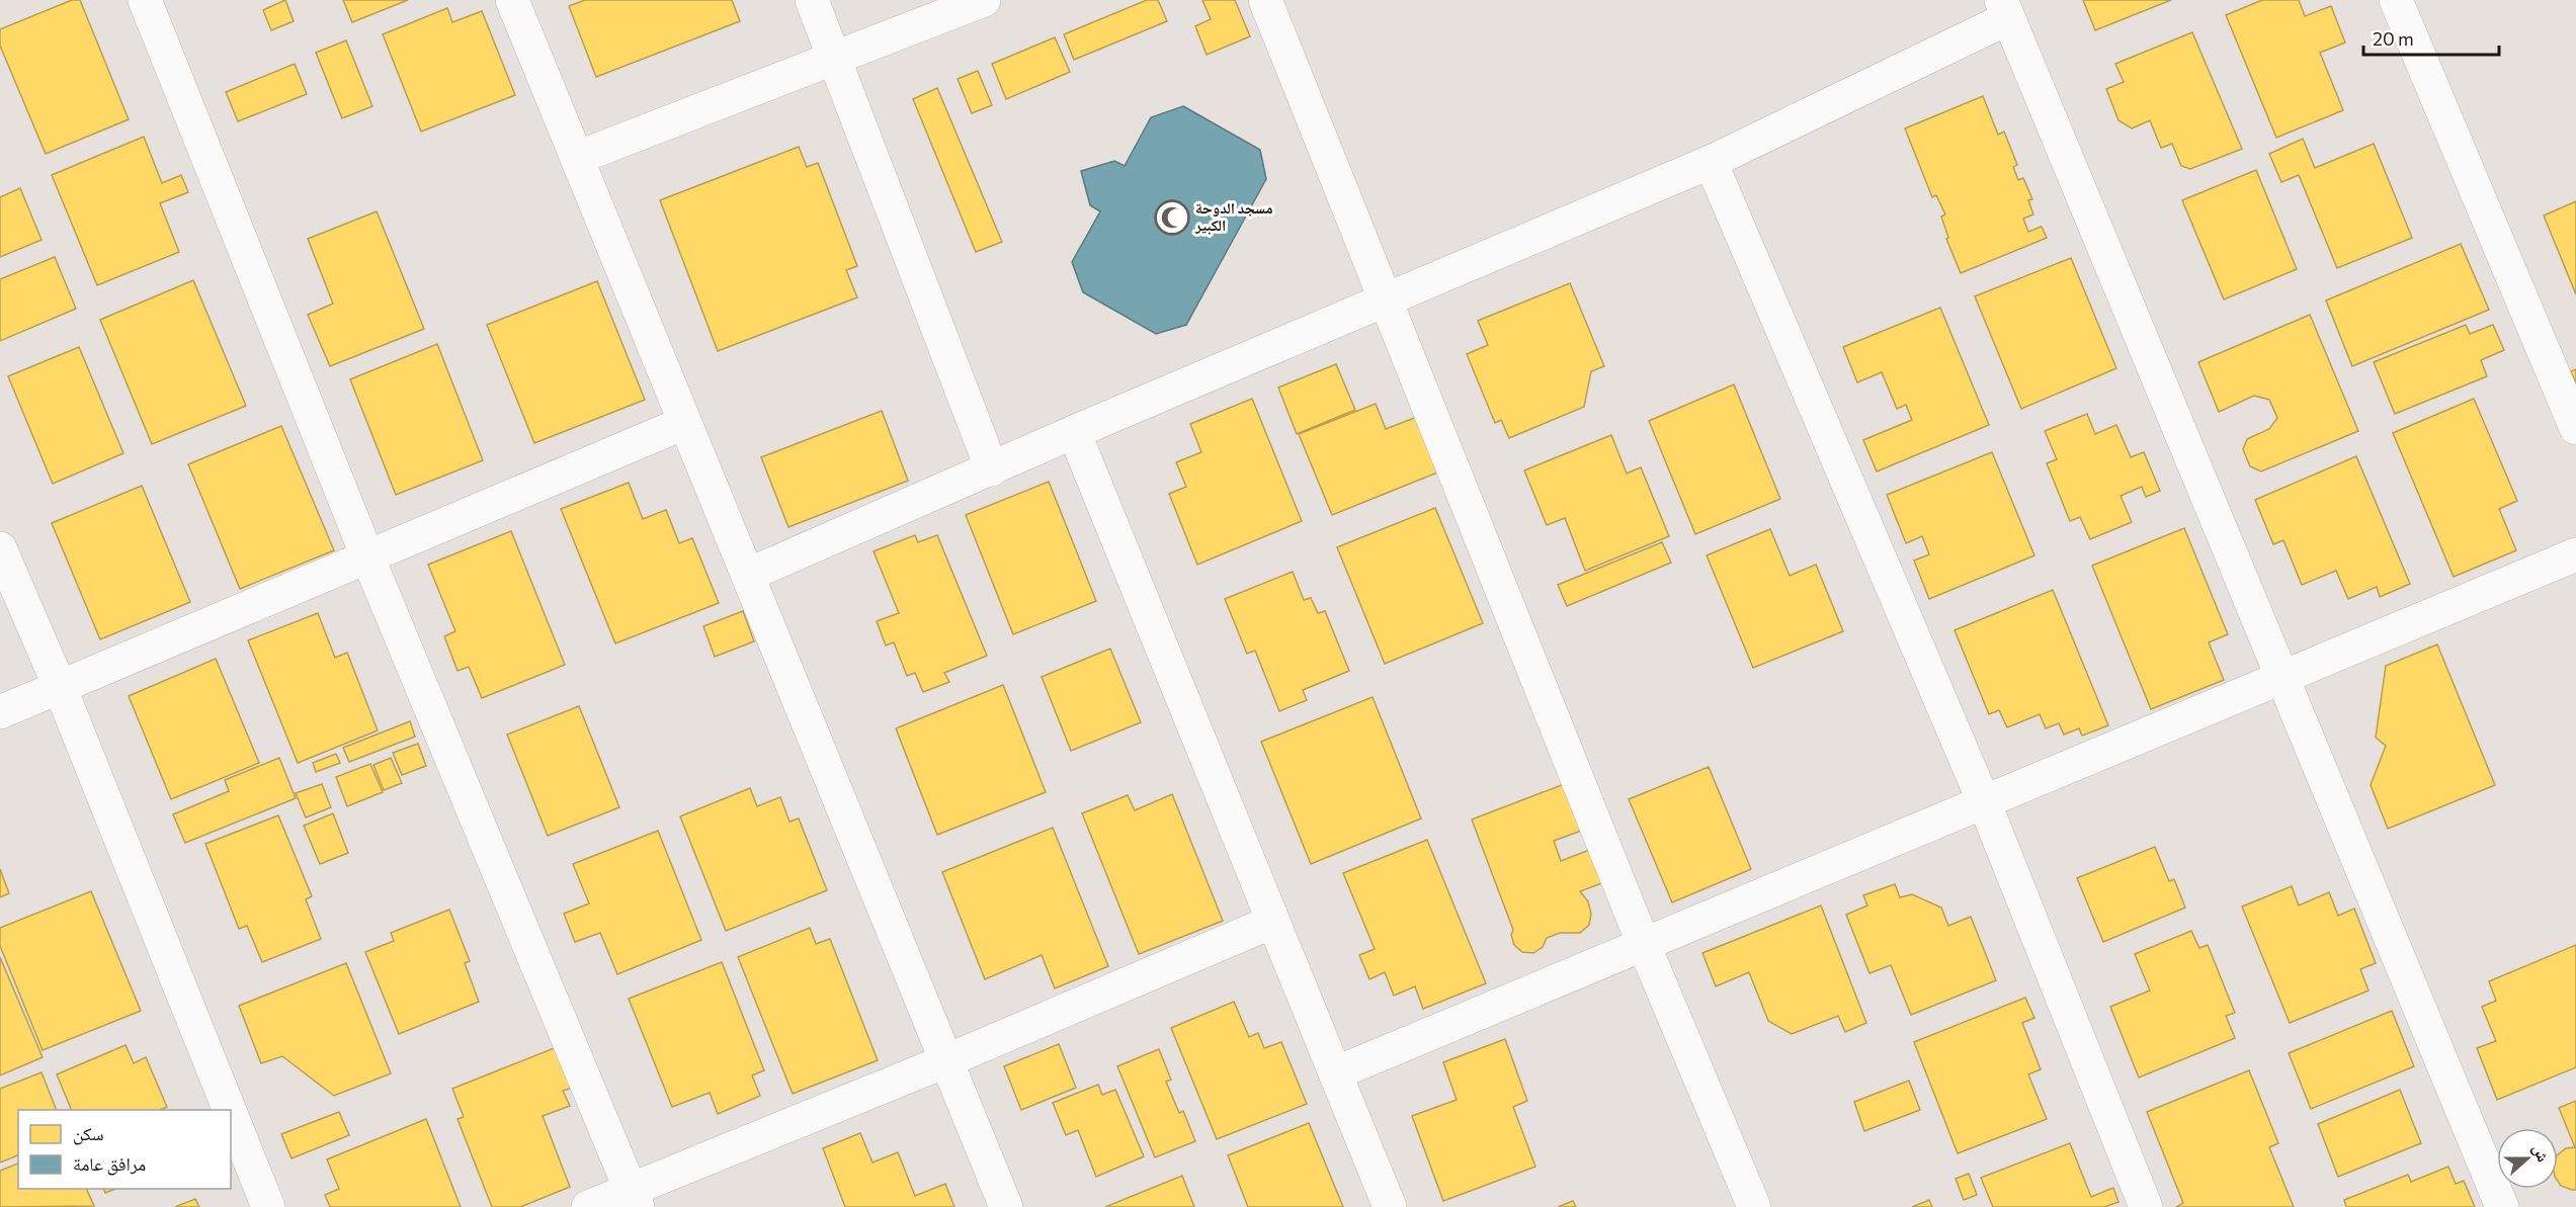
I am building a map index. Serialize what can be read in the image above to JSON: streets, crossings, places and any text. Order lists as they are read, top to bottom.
{
  "places": {
    "mosque": ["مسجد الدوحة الكبير"]
  },
  "legend": ["سكن", "مرافق عامة"],
  "scale_bar": "20 m",
  "north": "right"
}
